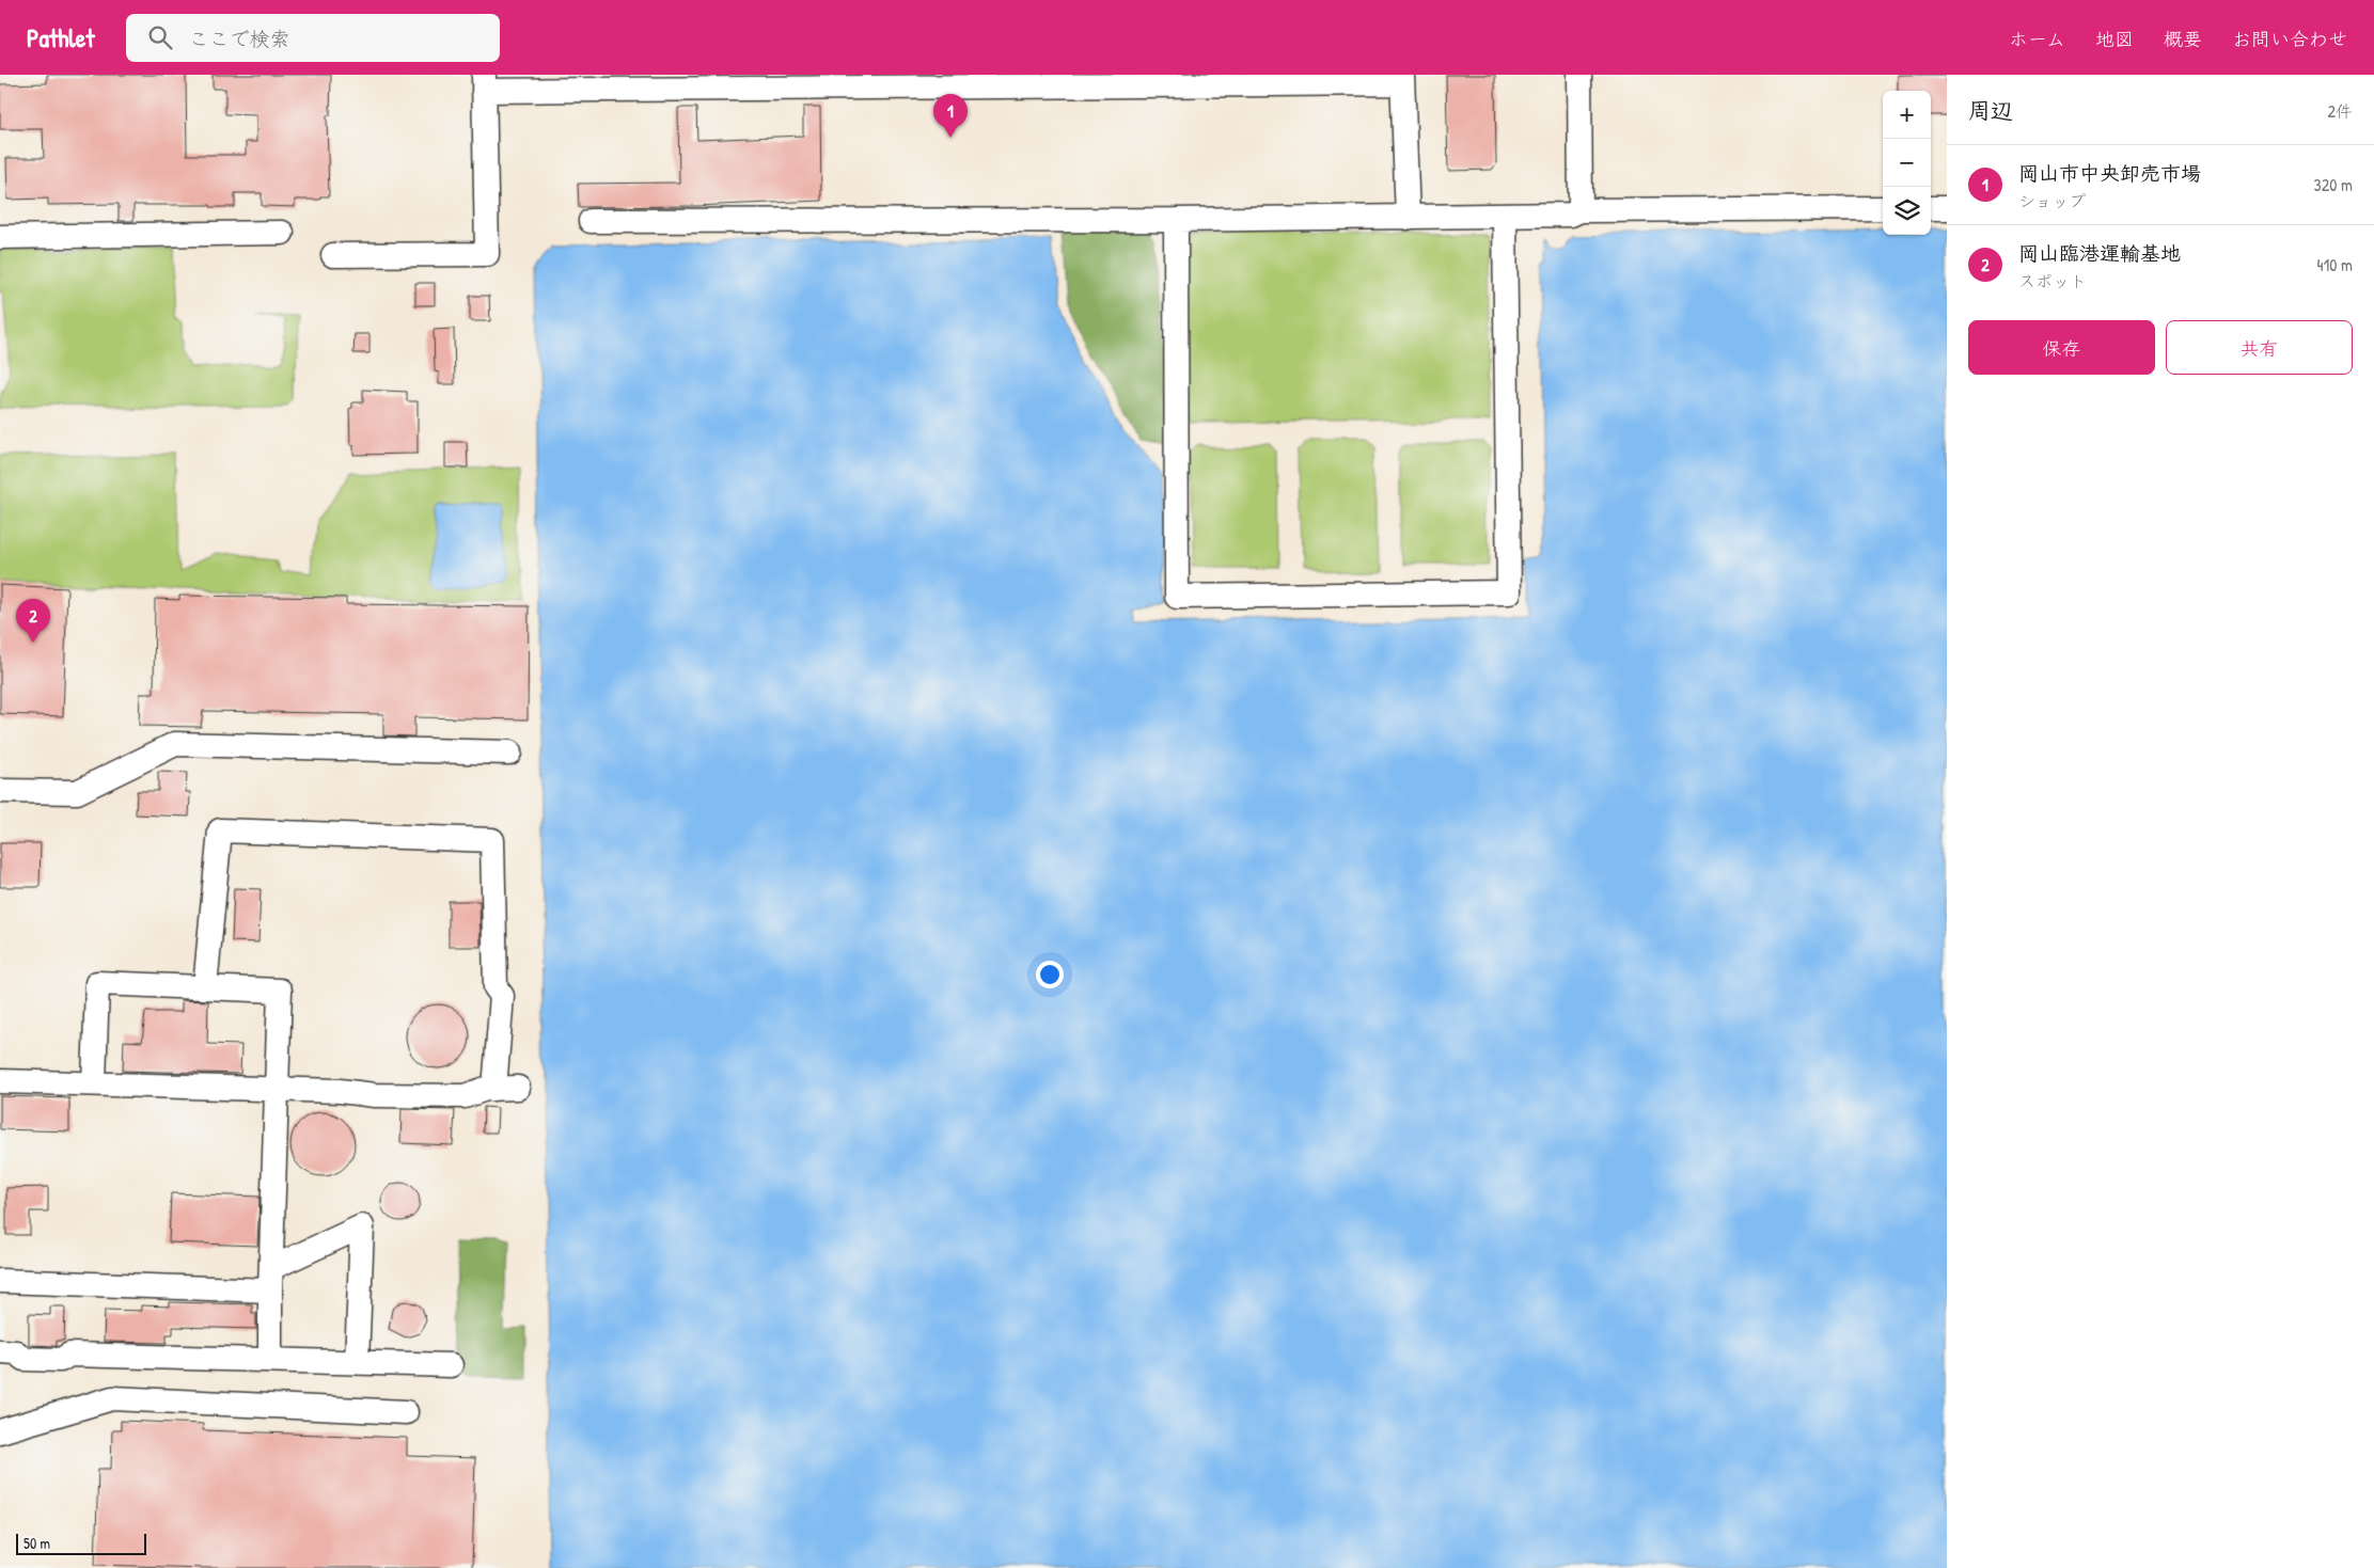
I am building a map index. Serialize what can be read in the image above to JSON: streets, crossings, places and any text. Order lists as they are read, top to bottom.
{
  "scale_bar": "50 m",
  "page": {
    "header": "Pathlet",
    "search": "ここで検索",
    "nav": [
      "ホーム",
      "地図",
      "概要",
      "お問い合わせ"
    ],
    "heading": ["周辺", "2件"],
    "map_buttons": ["+", "−"],
    "pins": ["1", "2"],
    "list": [
      {
        "mark": "1",
        "name": "岡山市中央卸売市場",
        "note": "ショップ",
        "value": "320 m"
      },
      {
        "mark": "2",
        "name": "岡山臨港運輸基地",
        "note": "スポット",
        "value": "410 m"
      }
    ],
    "buttons": ["保存", "共有"],
    "scale": "50 m"
  }
}
